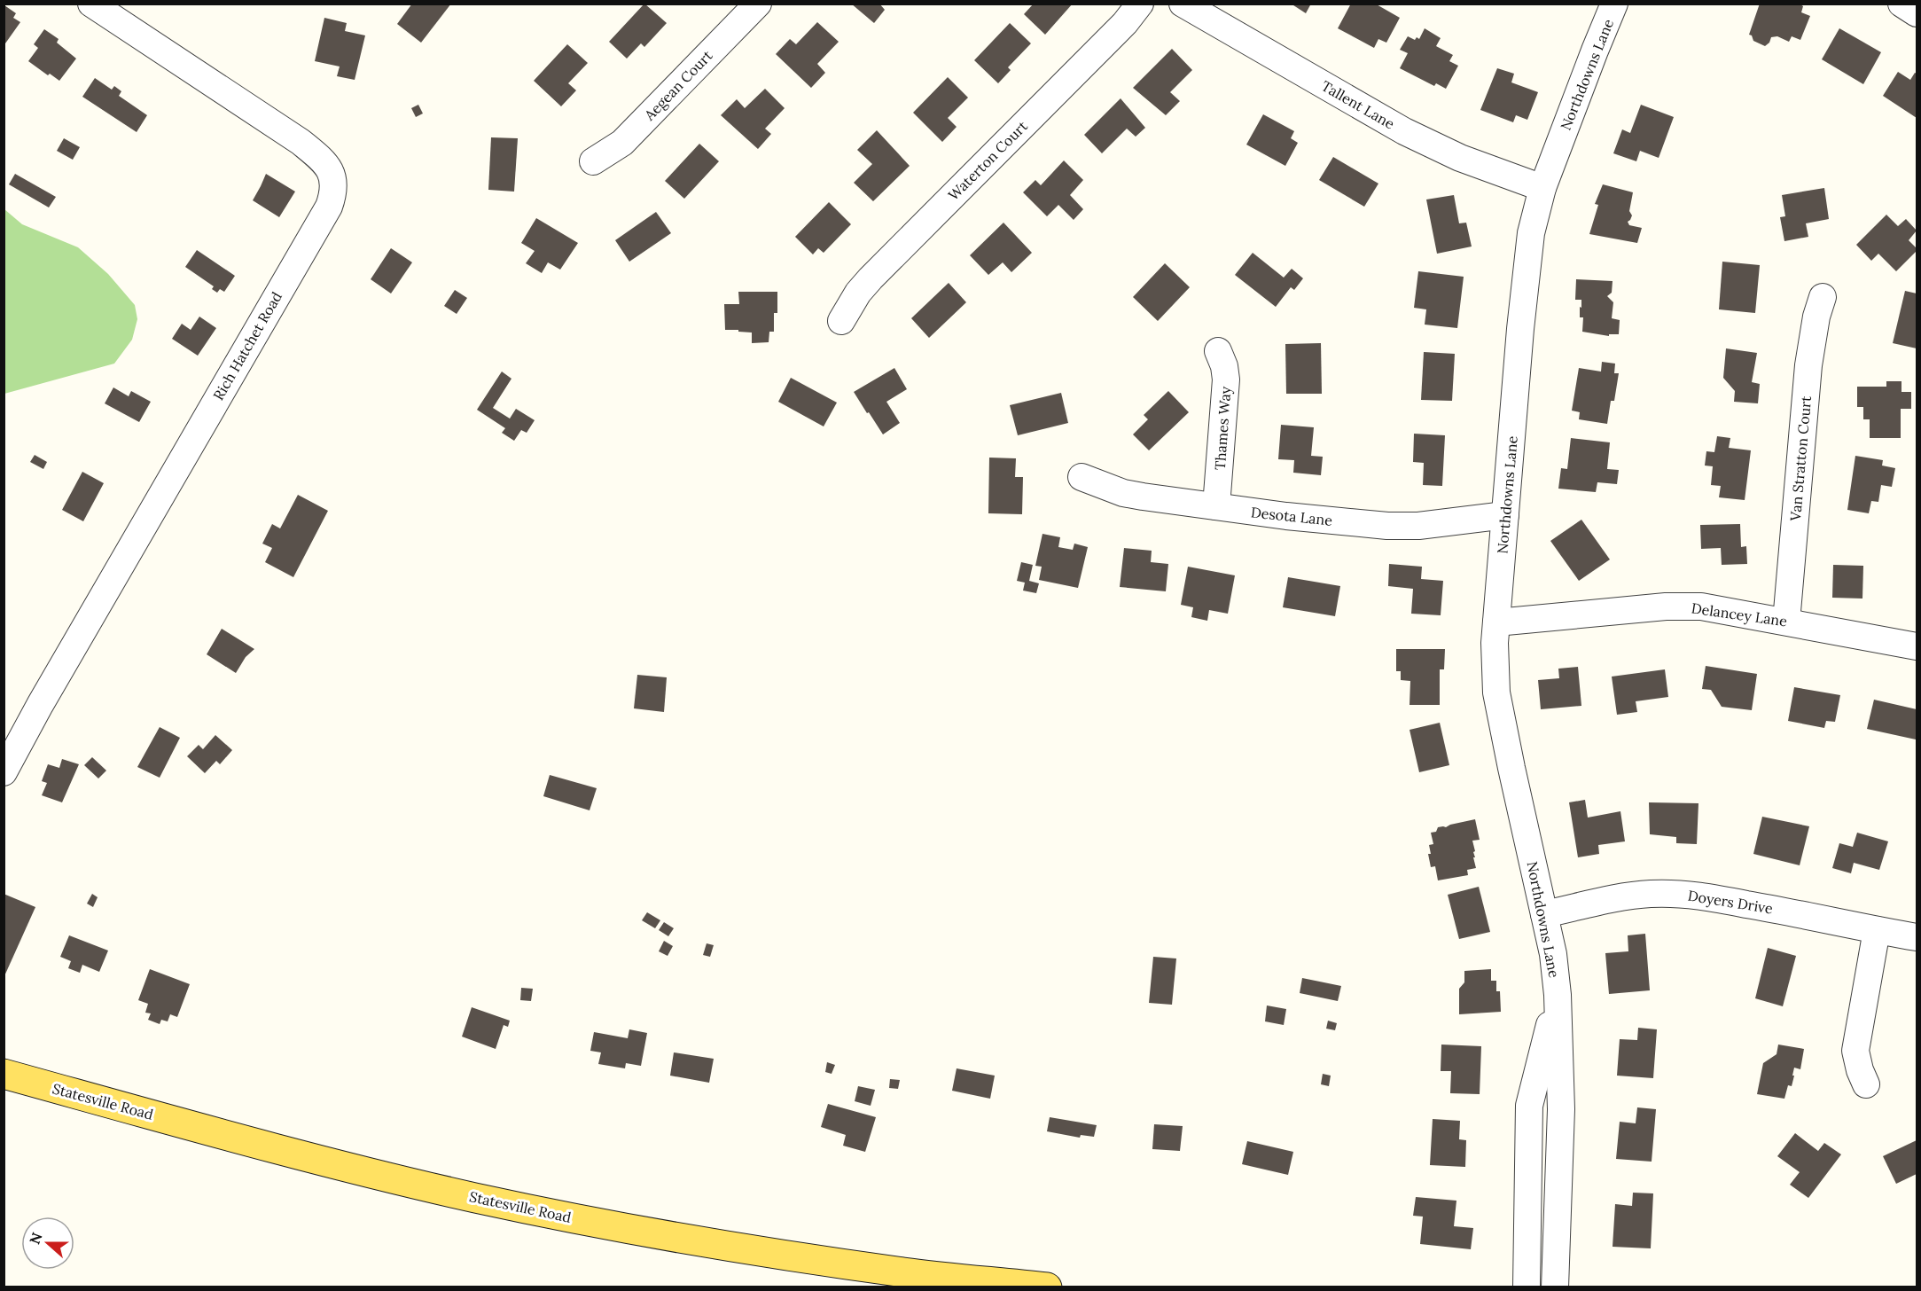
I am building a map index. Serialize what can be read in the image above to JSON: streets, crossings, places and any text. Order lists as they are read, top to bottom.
{
  "streets": {
    "main road": ["Statesville Road"],
    "street": [
      "Northdowns Lane",
      "Aegean Court",
      "Tallent Lane",
      "Waterton Court",
      "Rich Hatchet Road",
      "Thames Way",
      "Van Stratton Court",
      "Desota Lane",
      "Delancey Lane",
      "Doyers Drive"
    ]
  },
  "crossings": [
    ["Northdowns Lane", "Tallent Lane"],
    ["Northdowns Lane", "Desota Lane"],
    ["Northdowns Lane", "Delancey Lane"],
    ["Northdowns Lane", "Doyers Drive"],
    ["Thames Way", "Desota Lane"],
    ["Van Stratton Court", "Delancey Lane"]
  ],
  "north": "left"
}
